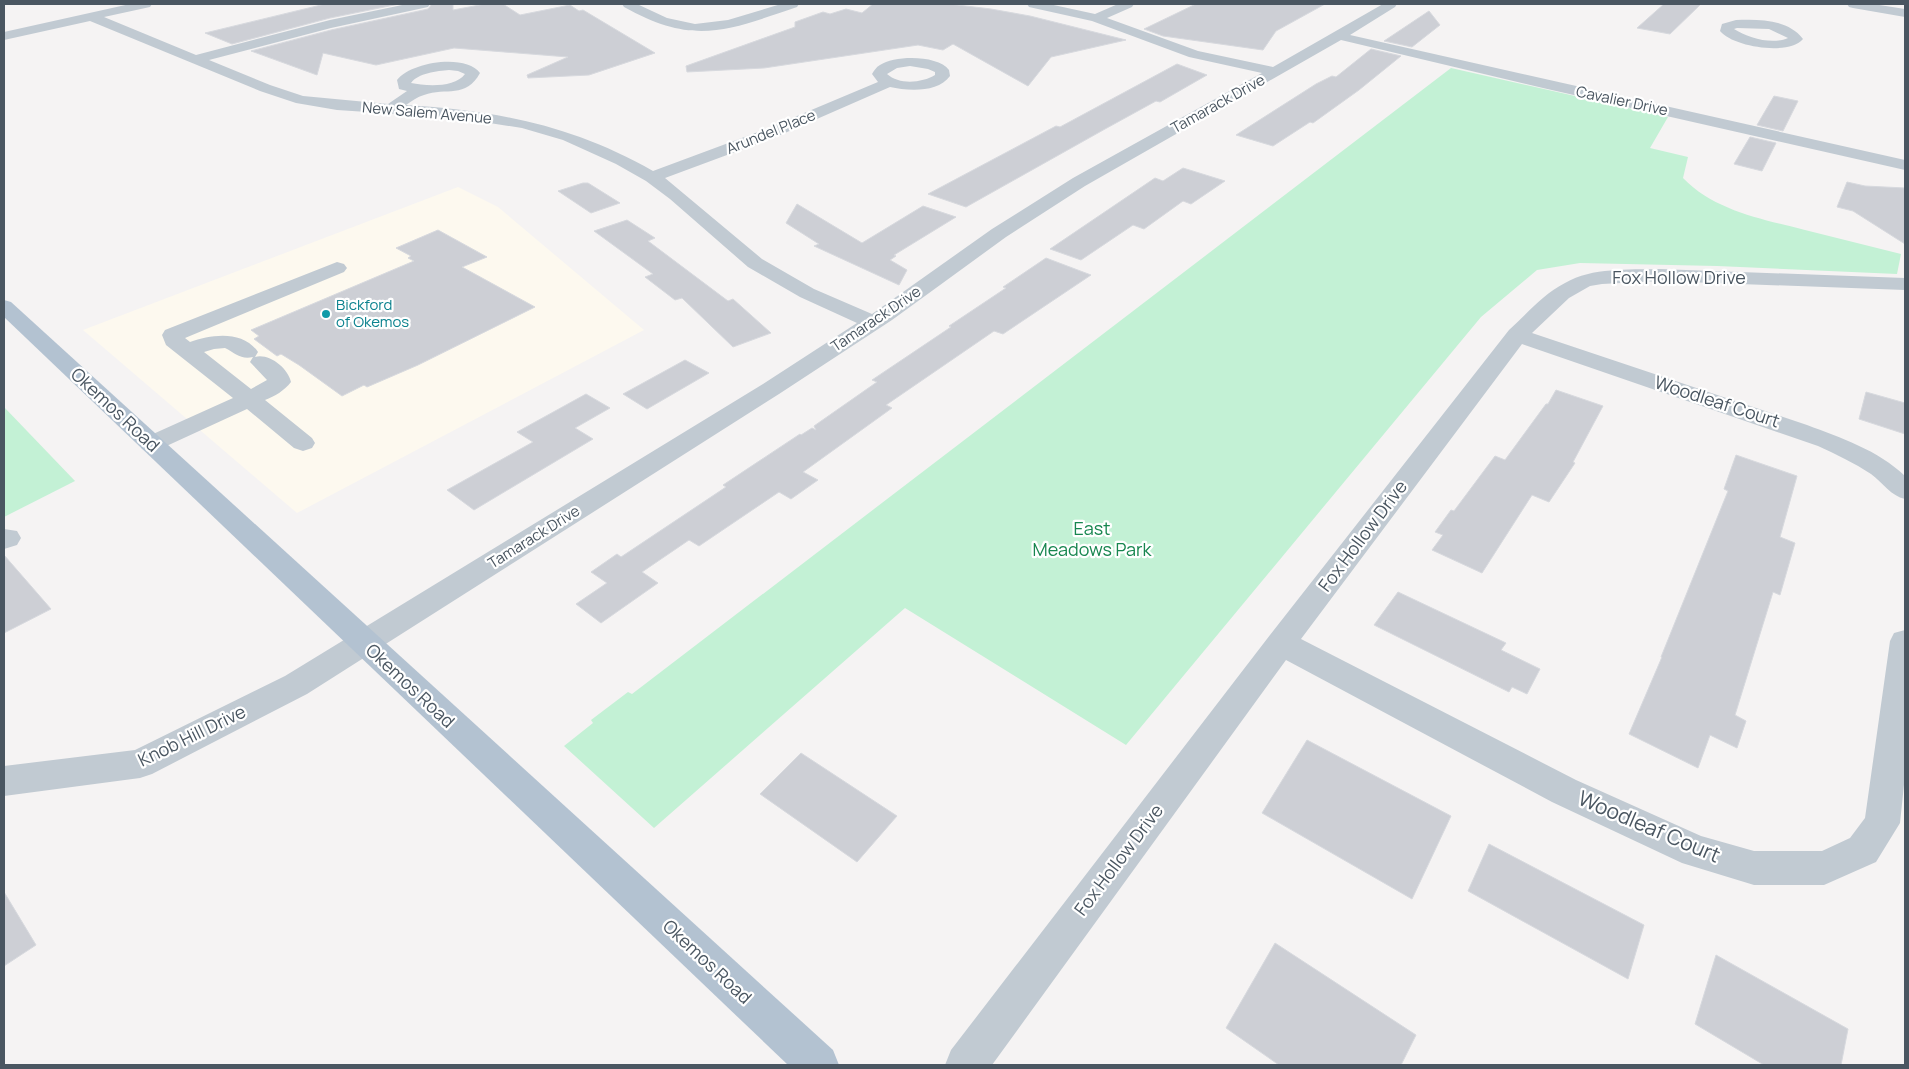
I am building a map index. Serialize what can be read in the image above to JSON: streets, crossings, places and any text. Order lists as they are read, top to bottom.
{
  "streets": {
    "main road": ["Okemos Road"],
    "street": [
      "Cavalier Drive",
      "Tamarack Drive",
      "New Salem Avenue",
      "Arundel Place",
      "Fox Hollow Drive",
      "Woodleaf Court",
      "Knob Hill Drive"
    ]
  },
  "crossings": [
    ["Cavalier Drive", "Tamarack Drive"],
    ["Tamarack Drive", "New Salem Avenue"],
    ["Tamarack Drive", "Okemos Road"],
    ["Tamarack Drive", "Knob Hill Drive"],
    ["New Salem Avenue", "Arundel Place"],
    ["Fox Hollow Drive", "Woodleaf Court"],
    ["Okemos Road", "Knob Hill Drive"]
  ],
  "parks": ["East Meadows Park"],
  "places": ["Bickford of Okemos"]
}
